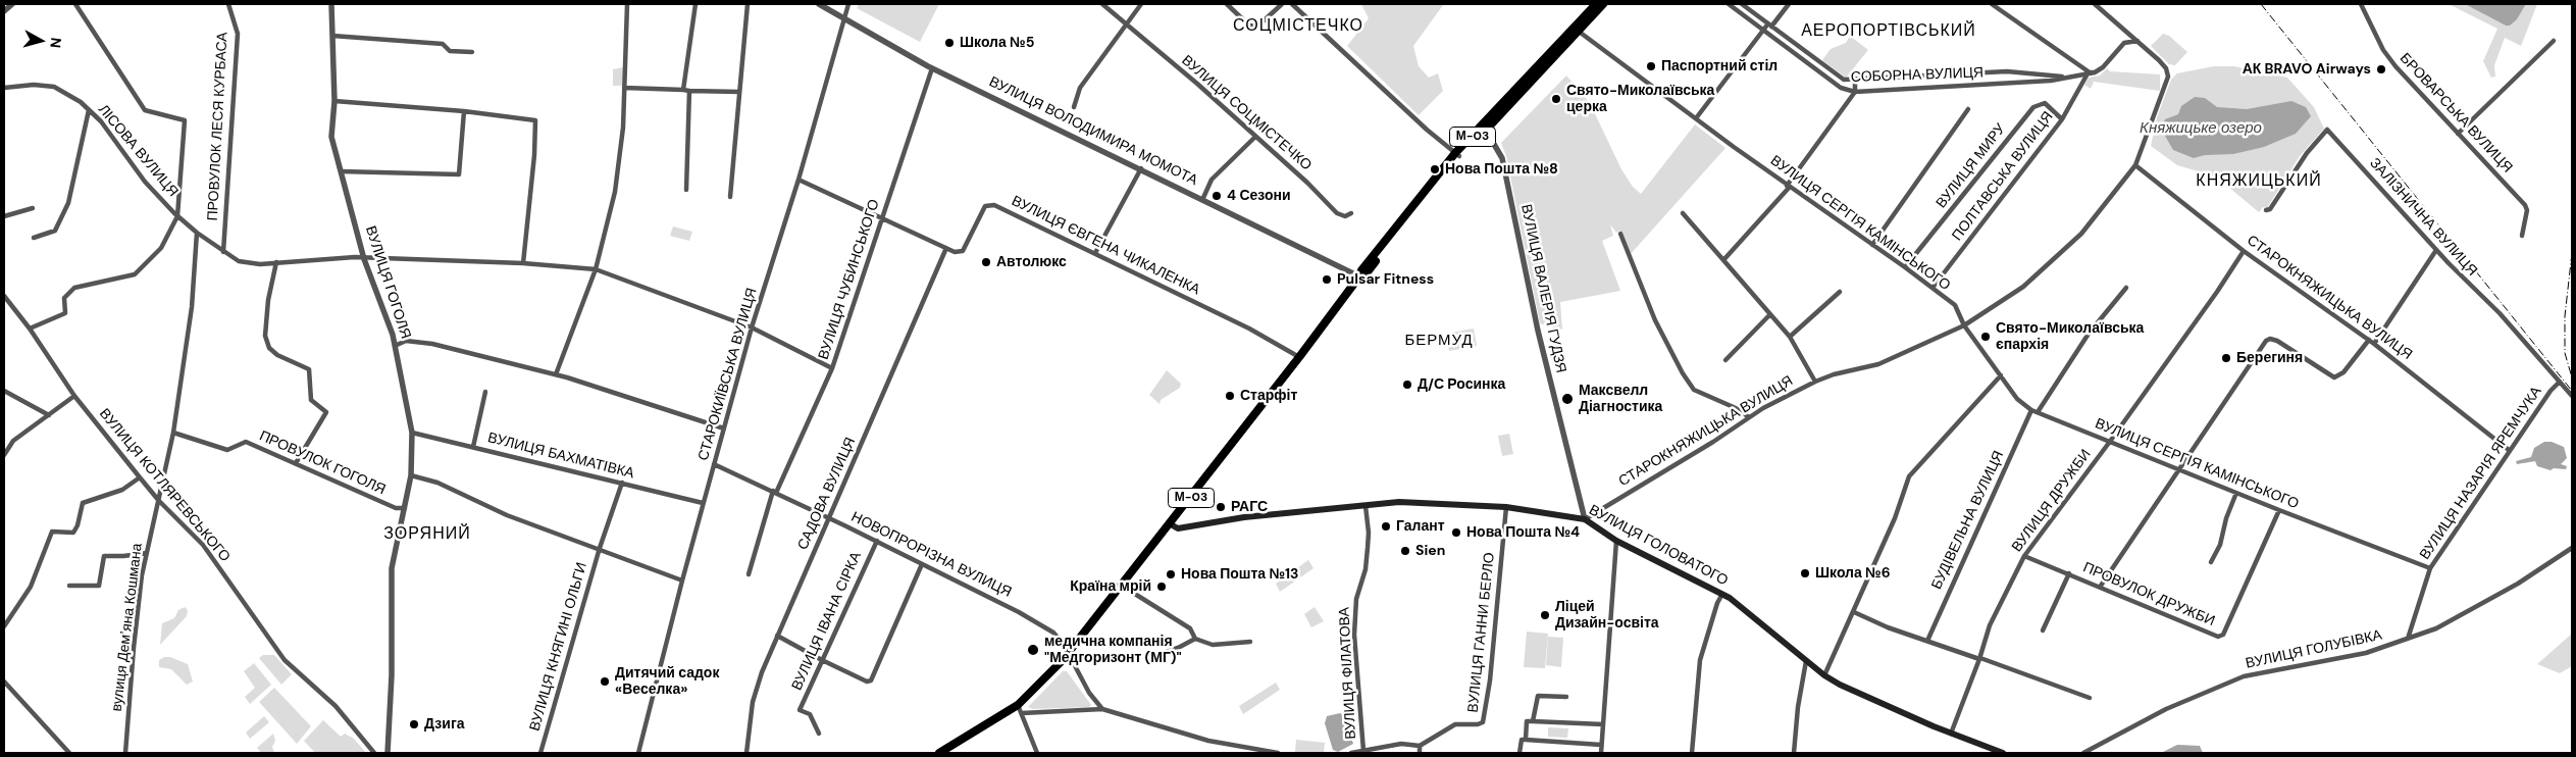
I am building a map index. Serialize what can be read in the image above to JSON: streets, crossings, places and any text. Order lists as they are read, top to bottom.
{
  "streets": {
    "highway": ["М-03"],
    "main road": ["ВУЛИЦЯ ГОЛОВАТОГО"],
    "street": [
      "СОБОРНА ВУЛИЦЯ",
      "ВУЛИЦЯ СОЦМІСТЕЧКО",
      "БРОВАРСЬКА ВУЛИЦЯ",
      "ПРОВУЛОК ЛЕСЯ КУРБАСА",
      "ВУЛИЦЯ ВОЛОДИМИРА МОМОТА",
      "ЛІСОВА ВУЛИЦЯ",
      "ВУЛИЦЯ МИРУ",
      "ПОЛТАВСЬКА ВУЛИЦЯ",
      "ЗАЛІЗНИЧНА ВУЛИЦЯ",
      "ВУЛИЦЯ СЕРГІЯ КАМІНСЬКОГО",
      "ВУЛИЦЯ ЄВГЕНА ЧИКАЛЕНКА",
      "ВУЛИЦЯ ЧУБИНСЬКОГО",
      "ВУЛИЦЯ ГОГОЛЯ",
      "ВУЛИЦЯ ВАЛЕРІЯ ГУДЗЯ",
      "СТАРОКНЯЖИЦЬКА ВУЛИЦЯ",
      "СТАРОКИЇВСЬКА ВУЛИЦЯ",
      "ВУЛИЦЯ БАХМАТІВКА",
      "ПРОВУЛОК ГОГОЛЯ",
      "ВУЛИЦЯ НАЗАРІЯ ЯРЕМЧУКА",
      "ВУЛИЦЯ КОТЛЯРЕВСЬКОГО",
      "САДОВА ВУЛИЦЯ",
      "ВУЛИЦЯ ДРУЖБИ",
      "БУДІВЕЛЬНА ВУЛИЦЯ",
      "НОВОПРОРІЗНА ВУЛИЦЯ",
      "ПРОВУЛОК ДРУЖБИ",
      "ВУЛИЦЯ ІВАНА СІРКА",
      "вулиця Демʼяна Кошмана",
      "ВУЛИЦЯ ГАННИ БЕРЛО",
      "ВУЛИЦЯ КНЯГИНІ ОЛЬГИ",
      "ВУЛИЦЯ ГОЛУБІВКА",
      "ВУЛИЦЯ ФІЛАТОВА"
    ]
  },
  "crossings": [
    ["СОБОРНА ВУЛИЦЯ", "ПОЛТАВСЬКА ВУЛИЦЯ"],
    ["ПРОВУЛОК ЛЕСЯ КУРБАСА", "ЛІСОВА ВУЛИЦЯ"],
    ["ВУЛИЦЯ ВОЛОДИМИРА МОМОТА", "М-03"],
    ["ВУЛИЦЯ ВОЛОДИМИРА МОМОТА", "ВУЛИЦЯ ЧУБИНСЬКОГО"],
    ["ВУЛИЦЯ ВОЛОДИМИРА МОМОТА", "СТАРОКИЇВСЬКА ВУЛИЦЯ"],
    ["М-03", "ВУЛИЦЯ СЕРГІЯ КАМІНСЬКОГО"],
    ["М-03", "ВУЛИЦЯ ЄВГЕНА ЧИКАЛЕНКА"],
    ["М-03", "ВУЛИЦЯ ВАЛЕРІЯ ГУДЗЯ"],
    ["М-03", "ВУЛИЦЯ ГОЛОВАТОГО"],
    ["М-03", "НОВОПРОРІЗНА ВУЛИЦЯ"],
    ["ЛІСОВА ВУЛИЦЯ", "ВУЛИЦЯ ЧУБИНСЬКОГО"],
    ["ЛІСОВА ВУЛИЦЯ", "ВУЛИЦЯ ГОГОЛЯ"],
    ["ЛІСОВА ВУЛИЦЯ", "СТАРОКИЇВСЬКА ВУЛИЦЯ"],
    ["ЛІСОВА ВУЛИЦЯ", "вулиця Демʼяна Кошмана"],
    ["ВУЛИЦЯ МИРУ", "ПОЛТАВСЬКА ВУЛИЦЯ"],
    ["ВУЛИЦЯ МИРУ", "ВУЛИЦЯ СЕРГІЯ КАМІНСЬКОГО"],
    ["ПОЛТАВСЬКА ВУЛИЦЯ", "ВУЛИЦЯ СЕРГІЯ КАМІНСЬКОГО"],
    ["ЗАЛІЗНИЧНА ВУЛИЦЯ", "ВУЛИЦЯ НАЗАРІЯ ЯРЕМЧУКА"],
    ["ВУЛИЦЯ СЕРГІЯ КАМІНСЬКОГО", "СТАРОКНЯЖИЦЬКА ВУЛИЦЯ"],
    ["ВУЛИЦЯ СЕРГІЯ КАМІНСЬКОГО", "ВУЛИЦЯ НАЗАРІЯ ЯРЕМЧУКА"],
    ["ВУЛИЦЯ СЕРГІЯ КАМІНСЬКОГО", "ВУЛИЦЯ ДРУЖБИ"],
    ["ВУЛИЦЯ СЕРГІЯ КАМІНСЬКОГО", "БУДІВЕЛЬНА ВУЛИЦЯ"],
    ["ВУЛИЦЯ СЕРГІЯ КАМІНСЬКОГО", "ПРОВУЛОК ДРУЖБИ"],
    ["ВУЛИЦЯ ЄВГЕНА ЧИКАЛЕНКА", "САДОВА ВУЛИЦЯ"],
    ["ВУЛИЦЯ ЧУБИНСЬКОГО", "НОВОПРОРІЗНА ВУЛИЦЯ"],
    ["ВУЛИЦЯ ГОГОЛЯ", "ВУЛИЦЯ БАХМАТІВКА"],
    ["ВУЛИЦЯ ГОГОЛЯ", "ПРОВУЛОК ГОГОЛЯ"],
    ["ВУЛИЦЯ ГОГОЛЯ", "ВУЛИЦЯ КНЯГИНІ ОЛЬГИ"],
    ["ВУЛИЦЯ ВАЛЕРІЯ ГУДЗЯ", "СТАРОКНЯЖИЦЬКА ВУЛИЦЯ"],
    ["ВУЛИЦЯ ВАЛЕРІЯ ГУДЗЯ", "ВУЛИЦЯ ГОЛОВАТОГО"],
    ["СТАРОКНЯЖИЦЬКА ВУЛИЦЯ", "ВУЛИЦЯ НАЗАРІЯ ЯРЕМЧУКА"],
    ["СТАРОКНЯЖИЦЬКА ВУЛИЦЯ", "ВУЛИЦЯ ДРУЖБИ"],
    ["СТАРОКНЯЖИЦЬКА ВУЛИЦЯ", "ВУЛИЦЯ ГОЛОВАТОГО"],
    ["СТАРОКИЇВСЬКА ВУЛИЦЯ", "ВУЛИЦЯ БАХМАТІВКА"],
    ["СТАРОКИЇВСЬКА ВУЛИЦЯ", "НОВОПРОРІЗНА ВУЛИЦЯ"],
    ["СТАРОКИЇВСЬКА ВУЛИЦЯ", "ВУЛИЦЯ КНЯГИНІ ОЛЬГИ"],
    ["ПРОВУЛОК ГОГОЛЯ", "вулиця Демʼяна Кошмана"],
    ["ВУЛИЦЯ НАЗАРІЯ ЯРЕМЧУКА", "ВУЛИЦЯ ГОЛУБІВКА"],
    ["ВУЛИЦЯ КОТЛЯРЕВСЬКОГО", "вулиця Демʼяна Кошмана"],
    ["САДОВА ВУЛИЦЯ", "НОВОПРОРІЗНА ВУЛИЦЯ"],
    ["ВУЛИЦЯ ДРУЖБИ", "ВУЛИЦЯ ГОЛОВАТОГО"],
    ["ВУЛИЦЯ ДРУЖБИ", "ПРОВУЛОК ДРУЖБИ"],
    ["ВУЛИЦЯ ГОЛОВАТОГО", "ВУЛИЦЯ ГАННИ БЕРЛО"],
    ["ВУЛИЦЯ ГОЛОВАТОГО", "ВУЛИЦЯ ФІЛАТОВА"],
    ["НОВОПРОРІЗНА ВУЛИЦЯ", "ВУЛИЦЯ ІВАНА СІРКА"]
  ],
  "districts": [
    "СОЦМІСТЕЧКО",
    "АЕРОПОРТІВСЬКИЙ",
    "КНЯЖИЦЬКИЙ",
    "БЕРМУД",
    "ЗОРЯНИЙ"
  ],
  "water": ["Княжицьке озеро"],
  "places": [
    "Школа №5",
    "Паспортний стіл",
    "АК BRAVO Airways",
    "Свято-Миколаївська церка",
    "Нова Пошта №8",
    "4 Сезони",
    "Автолюкс",
    "Pulsar Fitness",
    "Свято-Миколаївська єпархія",
    "Берегиня",
    "Д/С Росинка",
    "Старфіт",
    "Максвелл Діагностика",
    "РАГС",
    "Галант",
    "Нова Пошта №4",
    "Sien",
    "Школа №6",
    "Нова Пошта №13",
    "Країна мрій",
    "Ліцей Дизайн-освіта",
    "медична компанія \"Медгоризонт (МГ)\"",
    "Дитячий садок «Веселка»",
    "Дзига"
  ],
  "north": "right"
}
